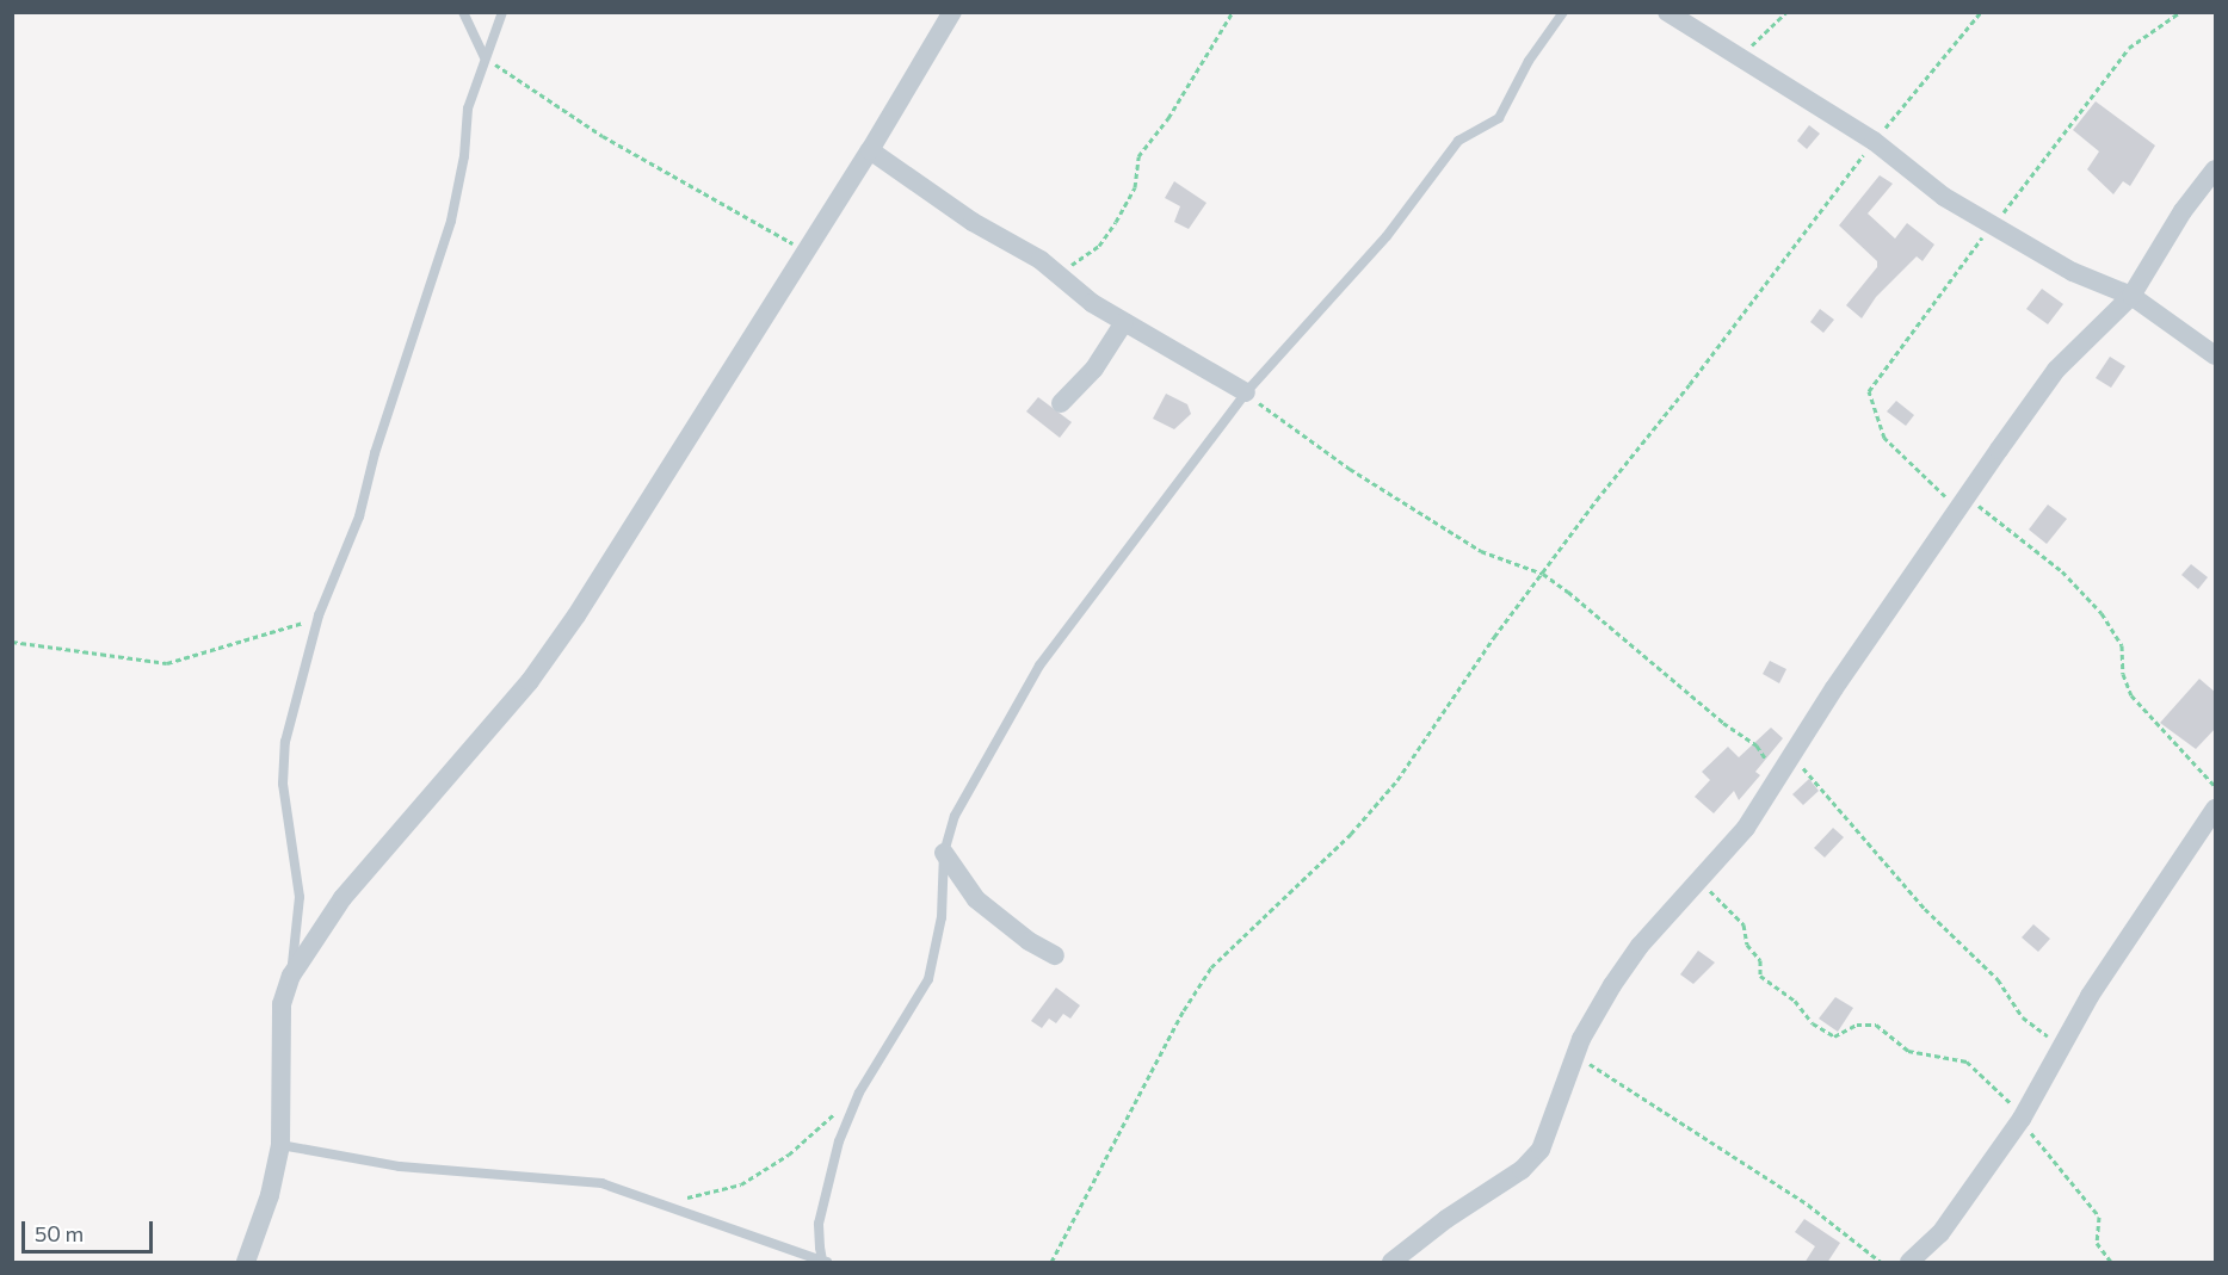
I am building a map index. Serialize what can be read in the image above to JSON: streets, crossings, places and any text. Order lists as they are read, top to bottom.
{
  "scale_bar": "50 m"
}
